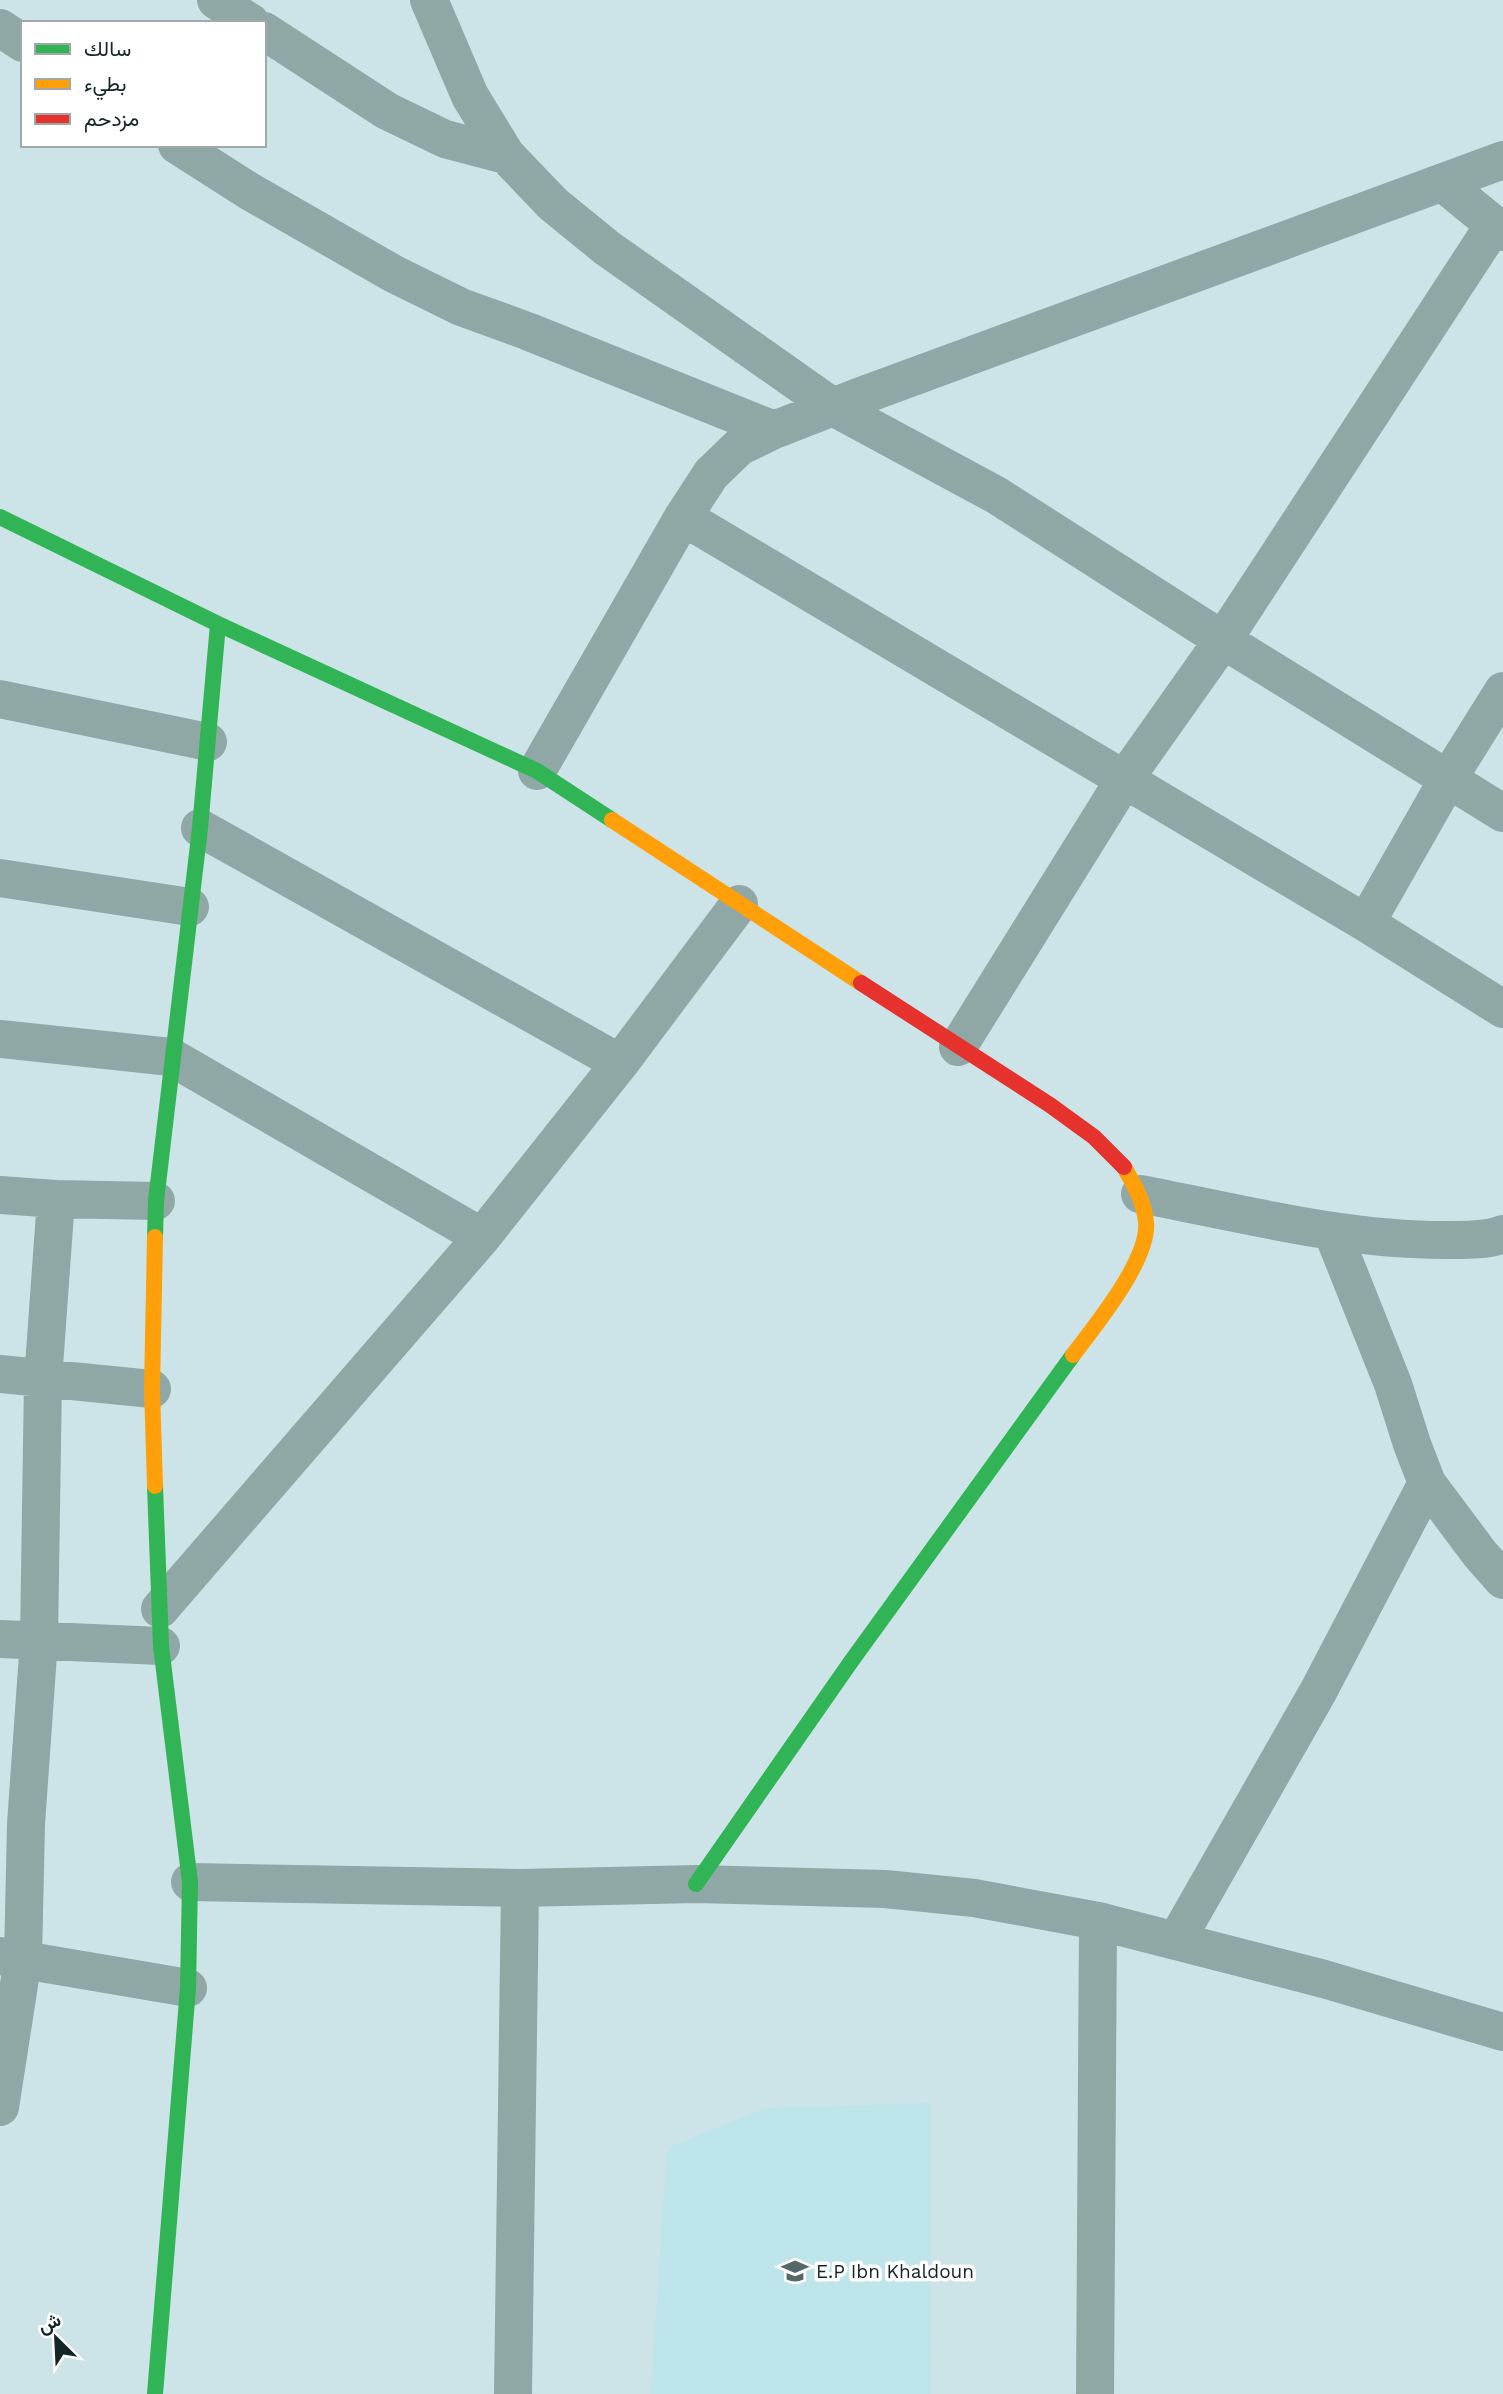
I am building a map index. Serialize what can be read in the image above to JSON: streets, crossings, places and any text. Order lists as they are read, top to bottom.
{
  "places": {
    "school or university": ["E.P Ibn Khaldoun"]
  },
  "legend": ["سالك", "بطيء", "مزدحم"],
  "north": "top left"
}
